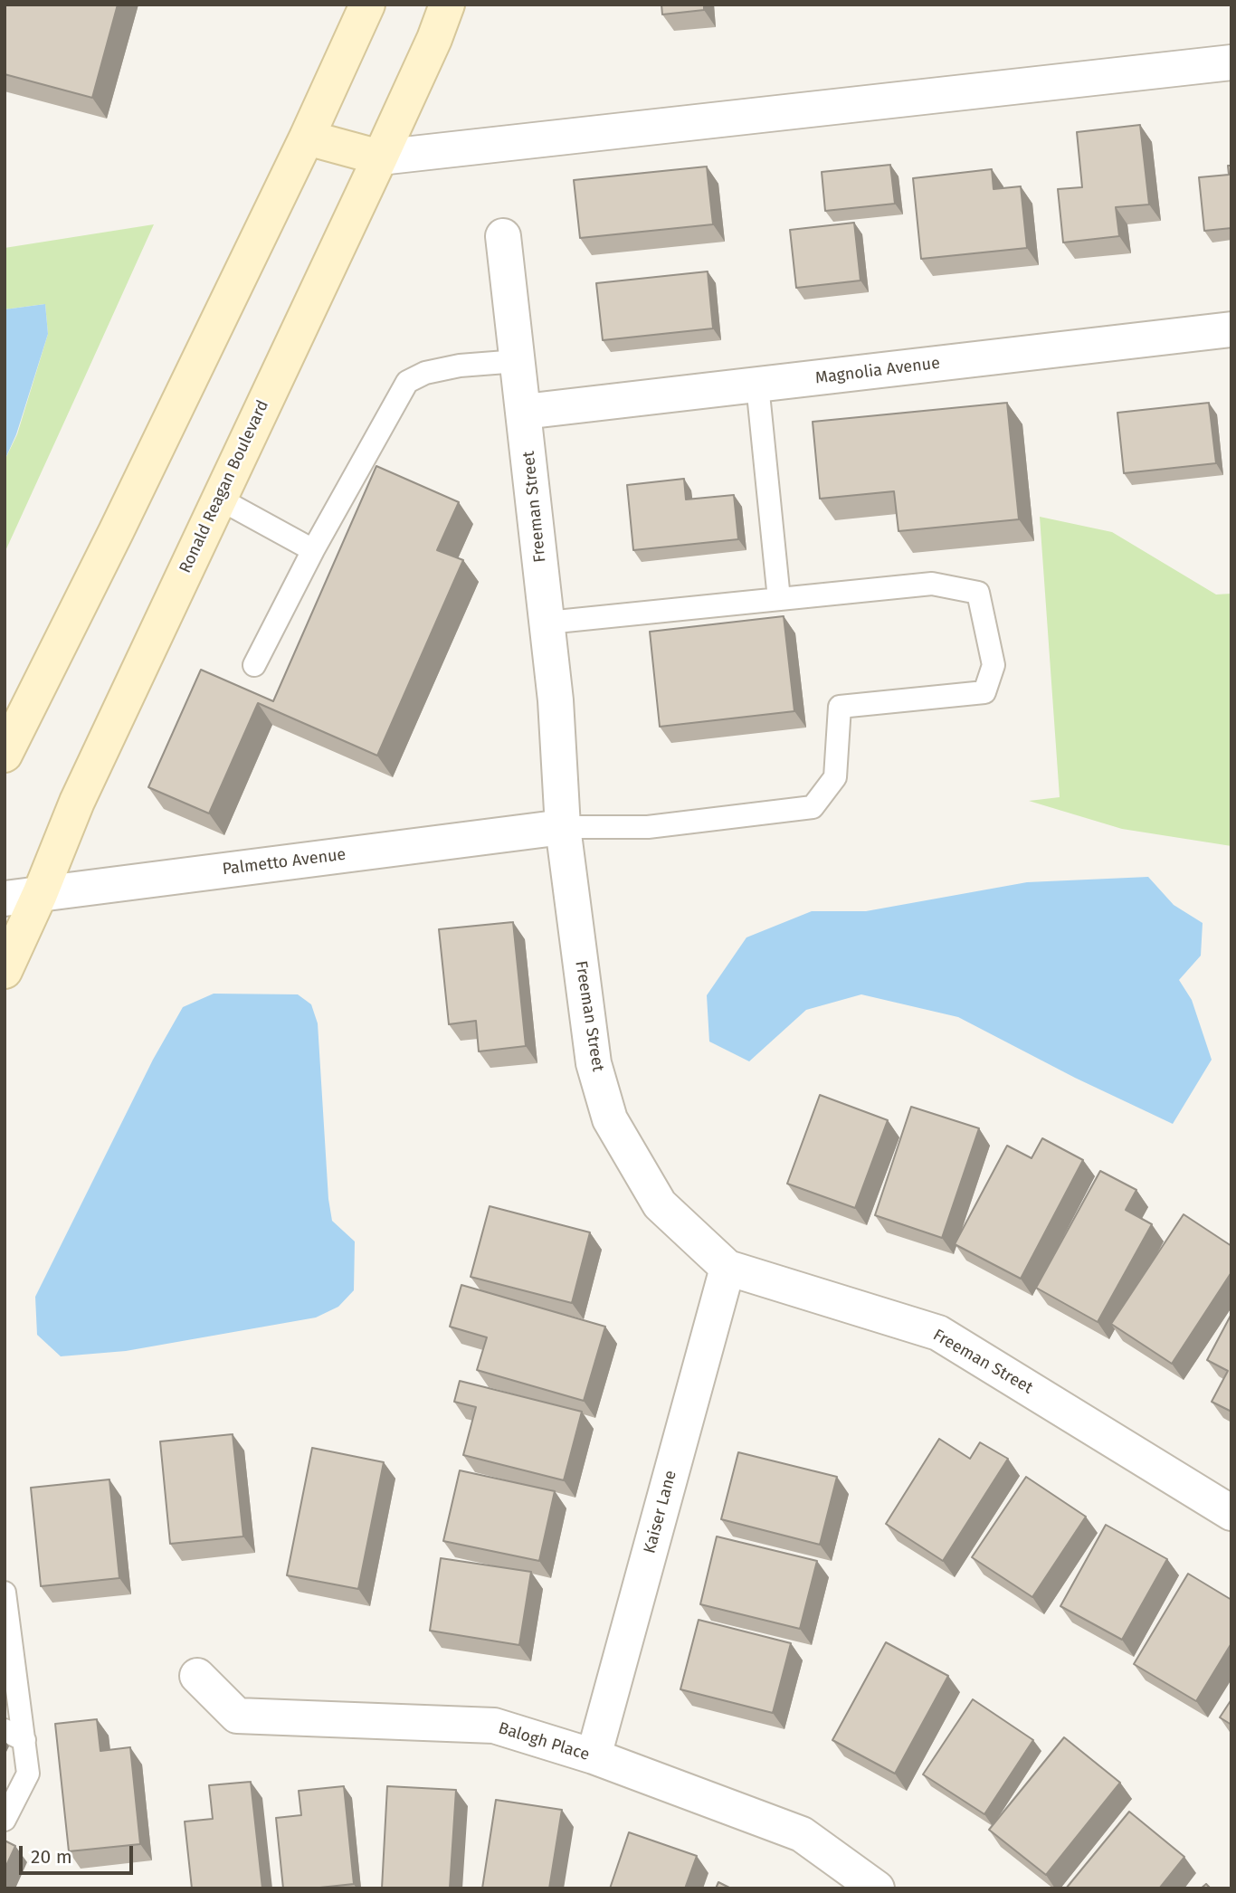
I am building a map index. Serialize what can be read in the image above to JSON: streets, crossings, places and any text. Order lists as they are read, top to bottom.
{
  "streets": {
    "main road": ["Ronald Reagan Boulevard"],
    "street": [
      "Magnolia Avenue",
      "Freeman Street",
      "Palmetto Avenue",
      "Kaiser Lane",
      "Balogh Place"
    ]
  },
  "crossings": [
    ["Magnolia Avenue", "Freeman Street"],
    ["Ronald Reagan Boulevard", "Palmetto Avenue"],
    ["Freeman Street", "Palmetto Avenue"],
    ["Freeman Street", "Kaiser Lane"],
    ["Kaiser Lane", "Balogh Place"]
  ],
  "scale_bar": "20 m"
}
